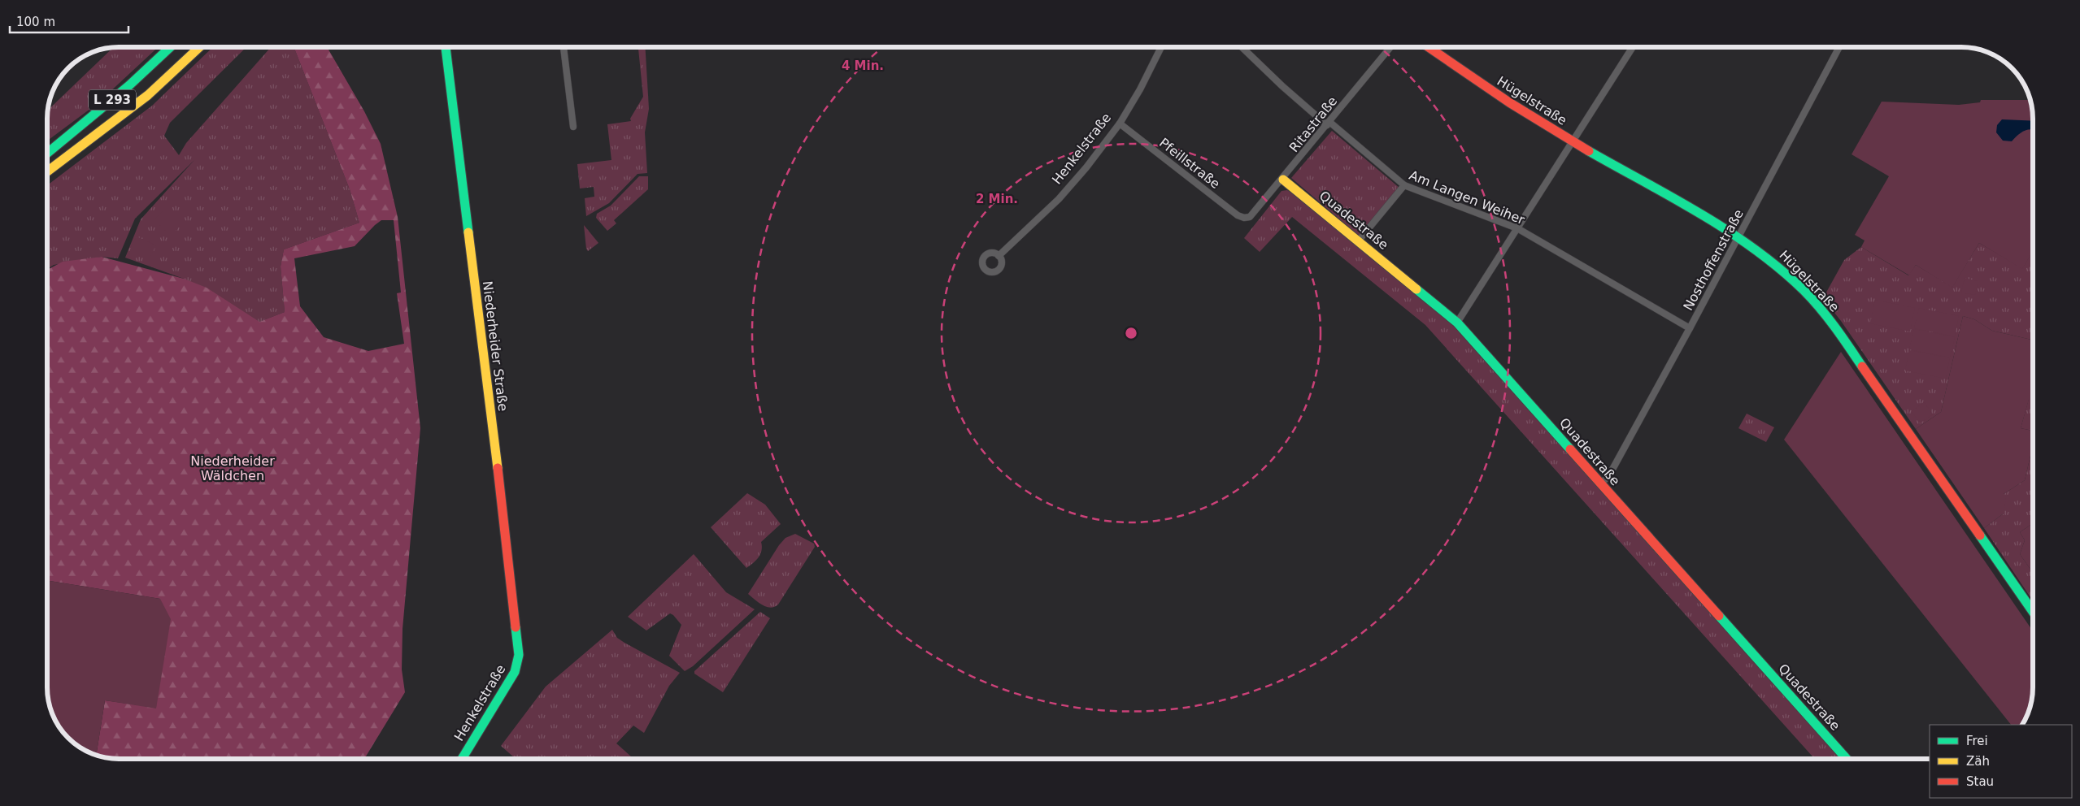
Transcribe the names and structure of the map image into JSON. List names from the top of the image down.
{
  "streets": {
    "main road": [
      "L 293",
      "Hügelstraße",
      "Henkelstraße",
      "Quadestraße",
      "Niederheider Straße"
    ],
    "street": [
      "Ritastraße",
      "Pfeillstraße",
      "Am Langen Weiher",
      "Nosthoffenstraße"
    ]
  },
  "crossings": [
    ["Hügelstraße", "Nosthoffenstraße"],
    ["Ritastraße", "Pfeillstraße"],
    ["Ritastraße", "Am Langen Weiher"],
    ["Ritastraße", "Quadestraße"],
    ["Henkelstraße", "Pfeillstraße"],
    ["Henkelstraße", "Niederheider Straße"],
    ["Am Langen Weiher", "Nosthoffenstraße"],
    ["Quadestraße", "Nosthoffenstraße"]
  ],
  "parks": ["Niederheider Wäldchen"],
  "legend": ["Frei", "Zäh", "Stau"],
  "scale_bar": "100 m",
  "rings": ["4 Min.", "2 Min."]
}
